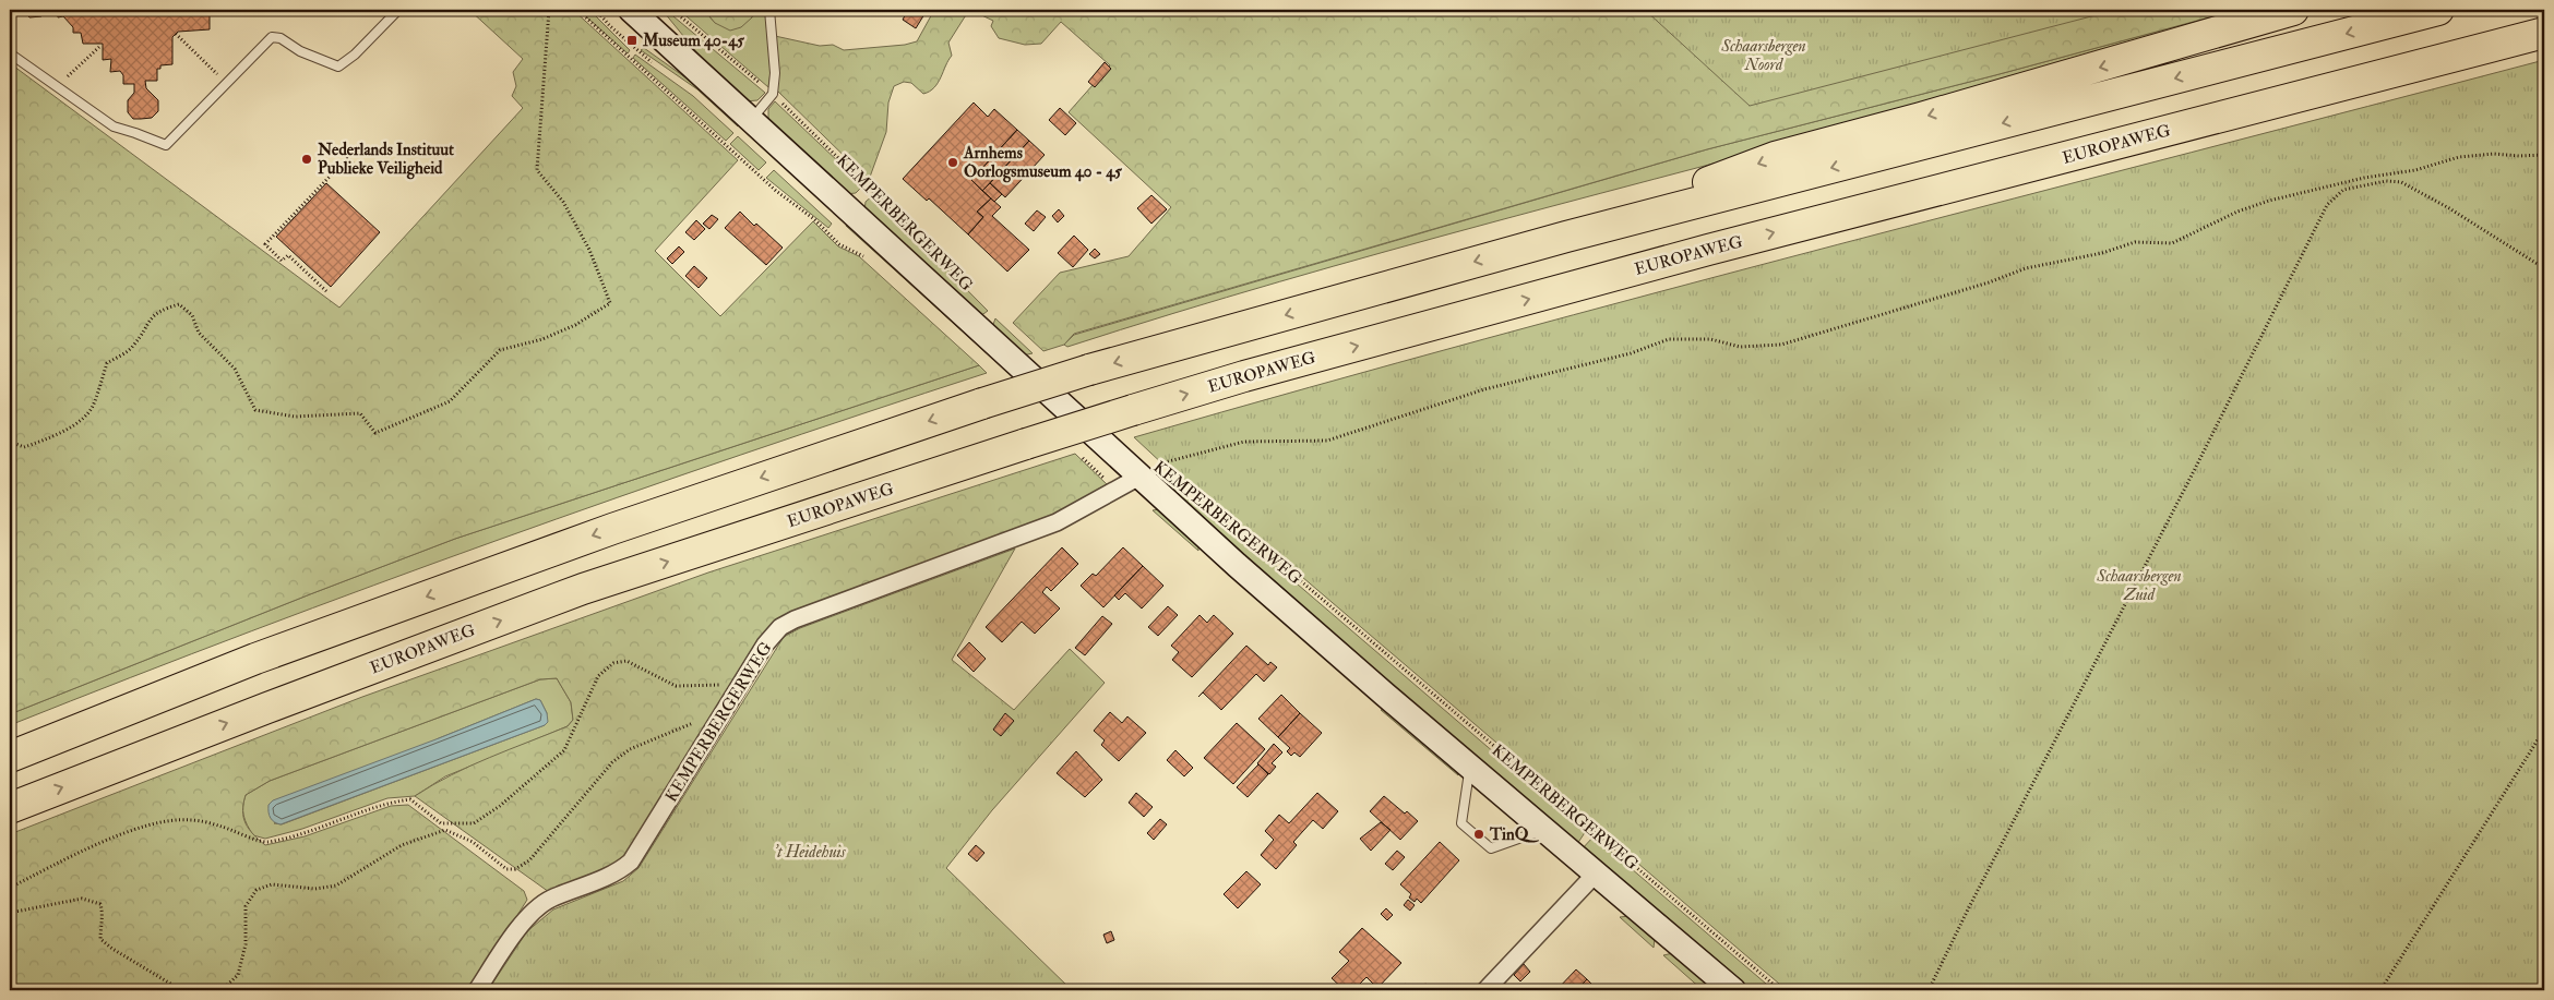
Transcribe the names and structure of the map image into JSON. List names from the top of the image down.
{
  "streets": {
    "highway": ["EUROPAWEG"],
    "main road": ["KEMPERBERGERWEG"]
  },
  "parks": ["Schaarsbergen Noord", "Schaarsbergen Zuid", "'t Heidehuis"],
  "places": {
    "transit": ["Museum 40-45"],
    "other": ["Nederlands Instituut Publieke Veiligheid", "Arnhems Oorlogsmuseum 40 - 45", "TinQ"]
  }
}
